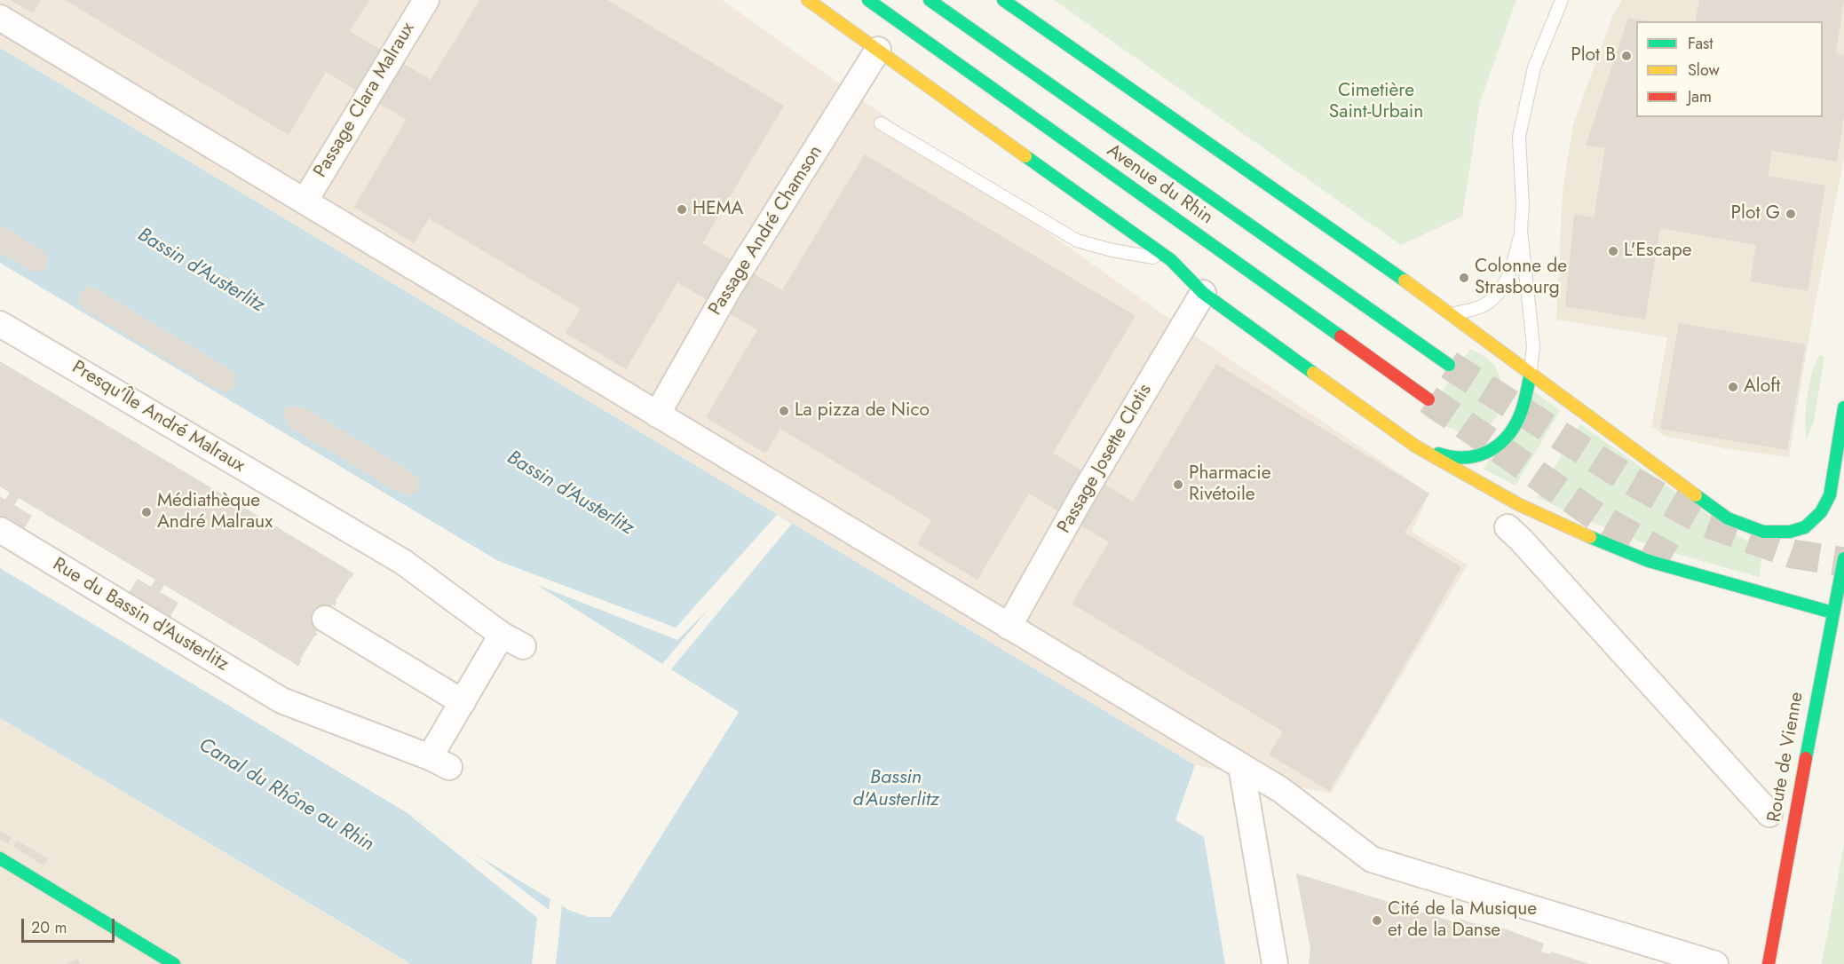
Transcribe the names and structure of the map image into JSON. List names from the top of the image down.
{
  "streets": {
    "main road": ["Avenue du Rhin", "Route de Vienne"],
    "street": [
      "Passage Clara Malraux",
      "Passage André Chamson",
      "Presqu'Île André Malraux",
      "Passage Josette Clotis",
      "Rue du Bassin d'Austerlitz"
    ]
  },
  "crossings": [
    ["Presqu'Île André Malraux", "Rue du Bassin d'Austerlitz"]
  ],
  "water": ["Bassin d'Austerlitz", "Canal du Rhône au Rhin"],
  "parks": ["Cimetière Saint-Urbain"],
  "places": [
    "Plot B",
    "HEMA",
    "Plot G",
    "L'Escape",
    "Colonne de Strasbourg",
    "Aloft",
    "La pizza de Nico",
    "Pharmacie Rivétoile",
    "Médiathèque André Malraux",
    "Cité de la Musique et de la Danse"
  ],
  "legend": ["Fast", "Slow", "Jam"],
  "scale_bar": "20 m"
}
